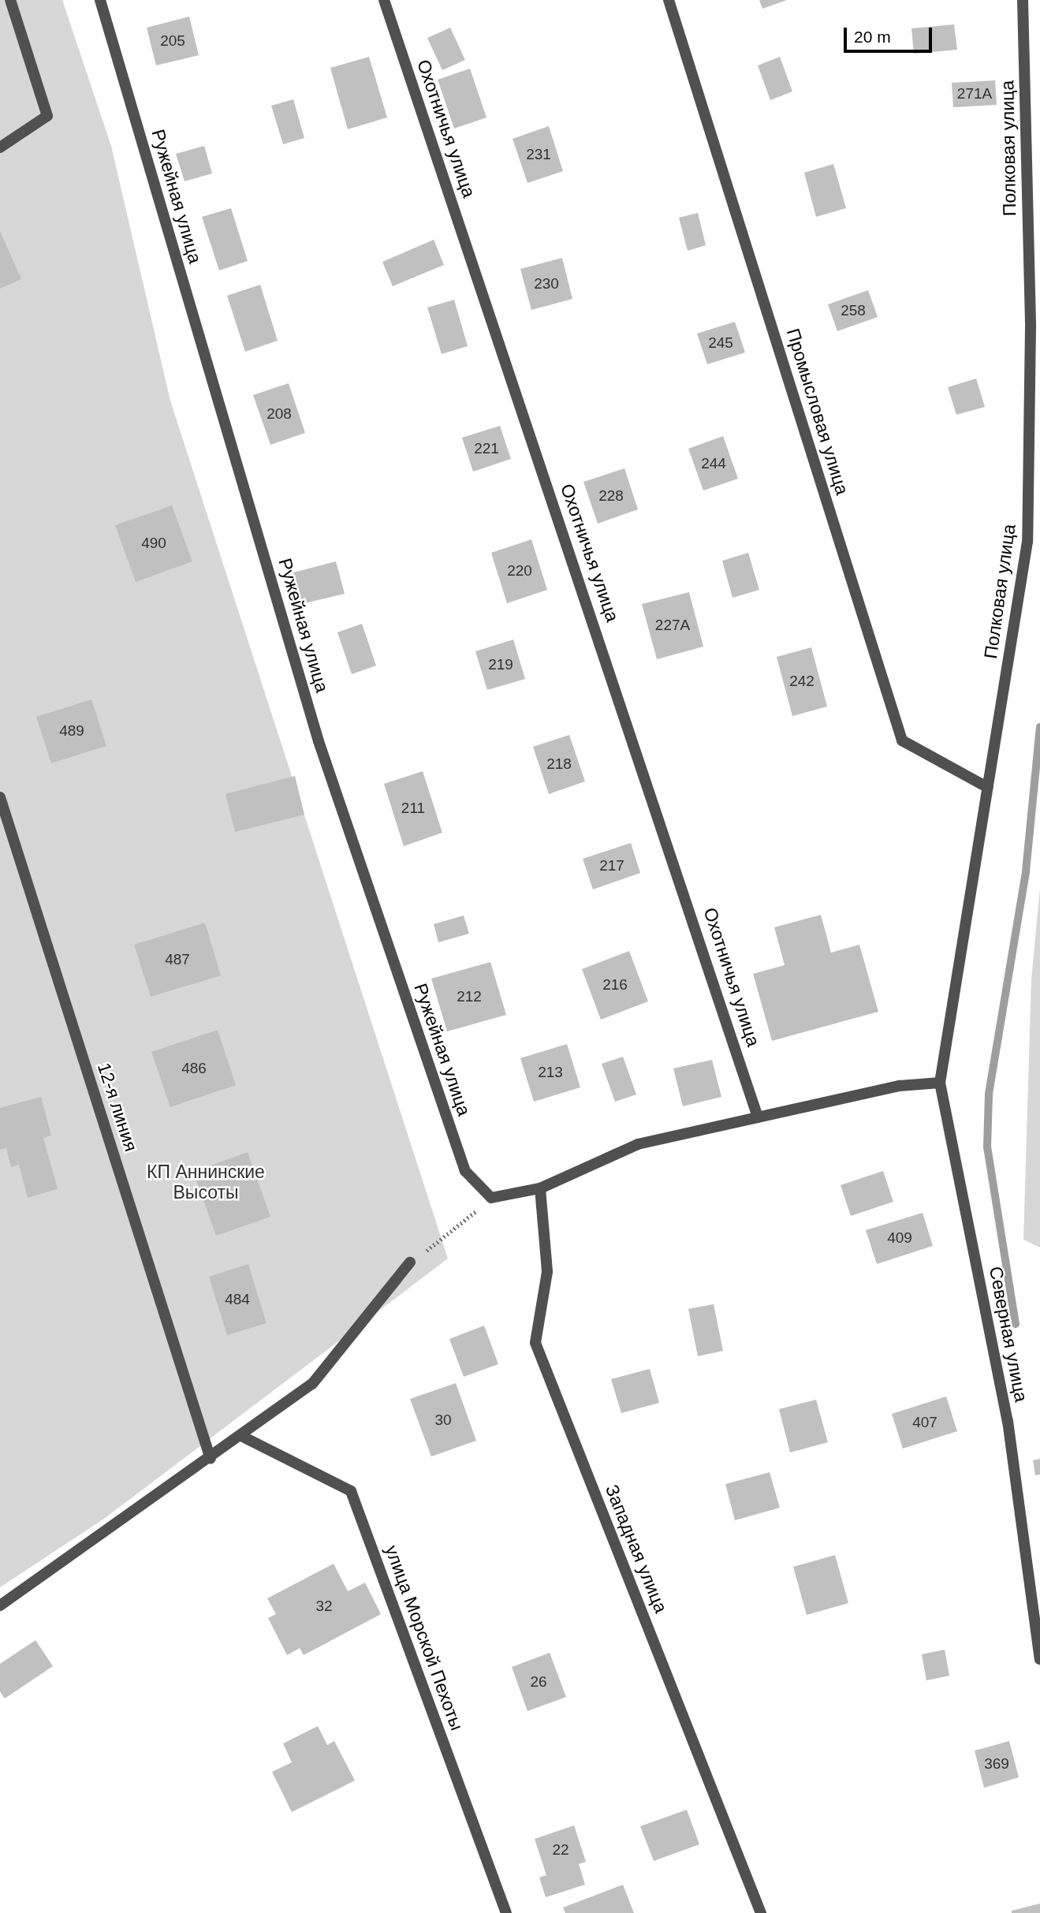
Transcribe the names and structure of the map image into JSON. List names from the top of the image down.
{
  "streets": {
    "street": [
      "Охотничья улица",
      "Полковая улица",
      "Ружейная улица",
      "Промысловая улица",
      "12-я линия",
      "Северная улица",
      "Западная улица",
      "улица Морской Пехоты"
    ]
  },
  "crossings": [
    ["Полковая улица", "Промысловая улица"],
    ["Полковая улица", "Северная улица"]
  ],
  "parks": ["КП Аннинские Высоты"],
  "house_numbers": [
    "205",
    "271А",
    "231",
    "230",
    "258",
    "245",
    "208",
    "221",
    "244",
    "228",
    "490",
    "220",
    "227А",
    "219",
    "242",
    "489",
    "218",
    "211",
    "217",
    "487",
    "216",
    "212",
    "486",
    "213",
    "409",
    "484",
    "30",
    "407",
    "32",
    "26",
    "369",
    "22"
  ],
  "scale_bar": "20 m"
}
